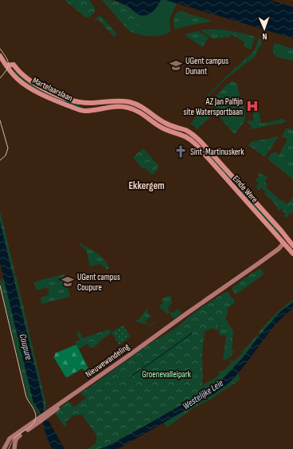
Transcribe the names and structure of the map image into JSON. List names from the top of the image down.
{
  "streets": {
    "main road": ["Martelaarslaan", "Einde Were", "Nieuwewandeling"]
  },
  "crossings": [
    ["Martelaarslaan", "Einde Were"],
    ["Einde Were", "Nieuwewandeling"]
  ],
  "districts": ["Ekkergem"],
  "water": ["Coupure", "Westelijke Leie"],
  "parks": ["Groenevalleipark"],
  "places": {
    "school or university": ["UGent campus Dunant", "UGent campus Coupure"],
    "hospital": ["AZ Jan Palfijn site Watersportbaan"],
    "church": ["Sint-Martinuskerk"]
  },
  "north": "bottom"
}
